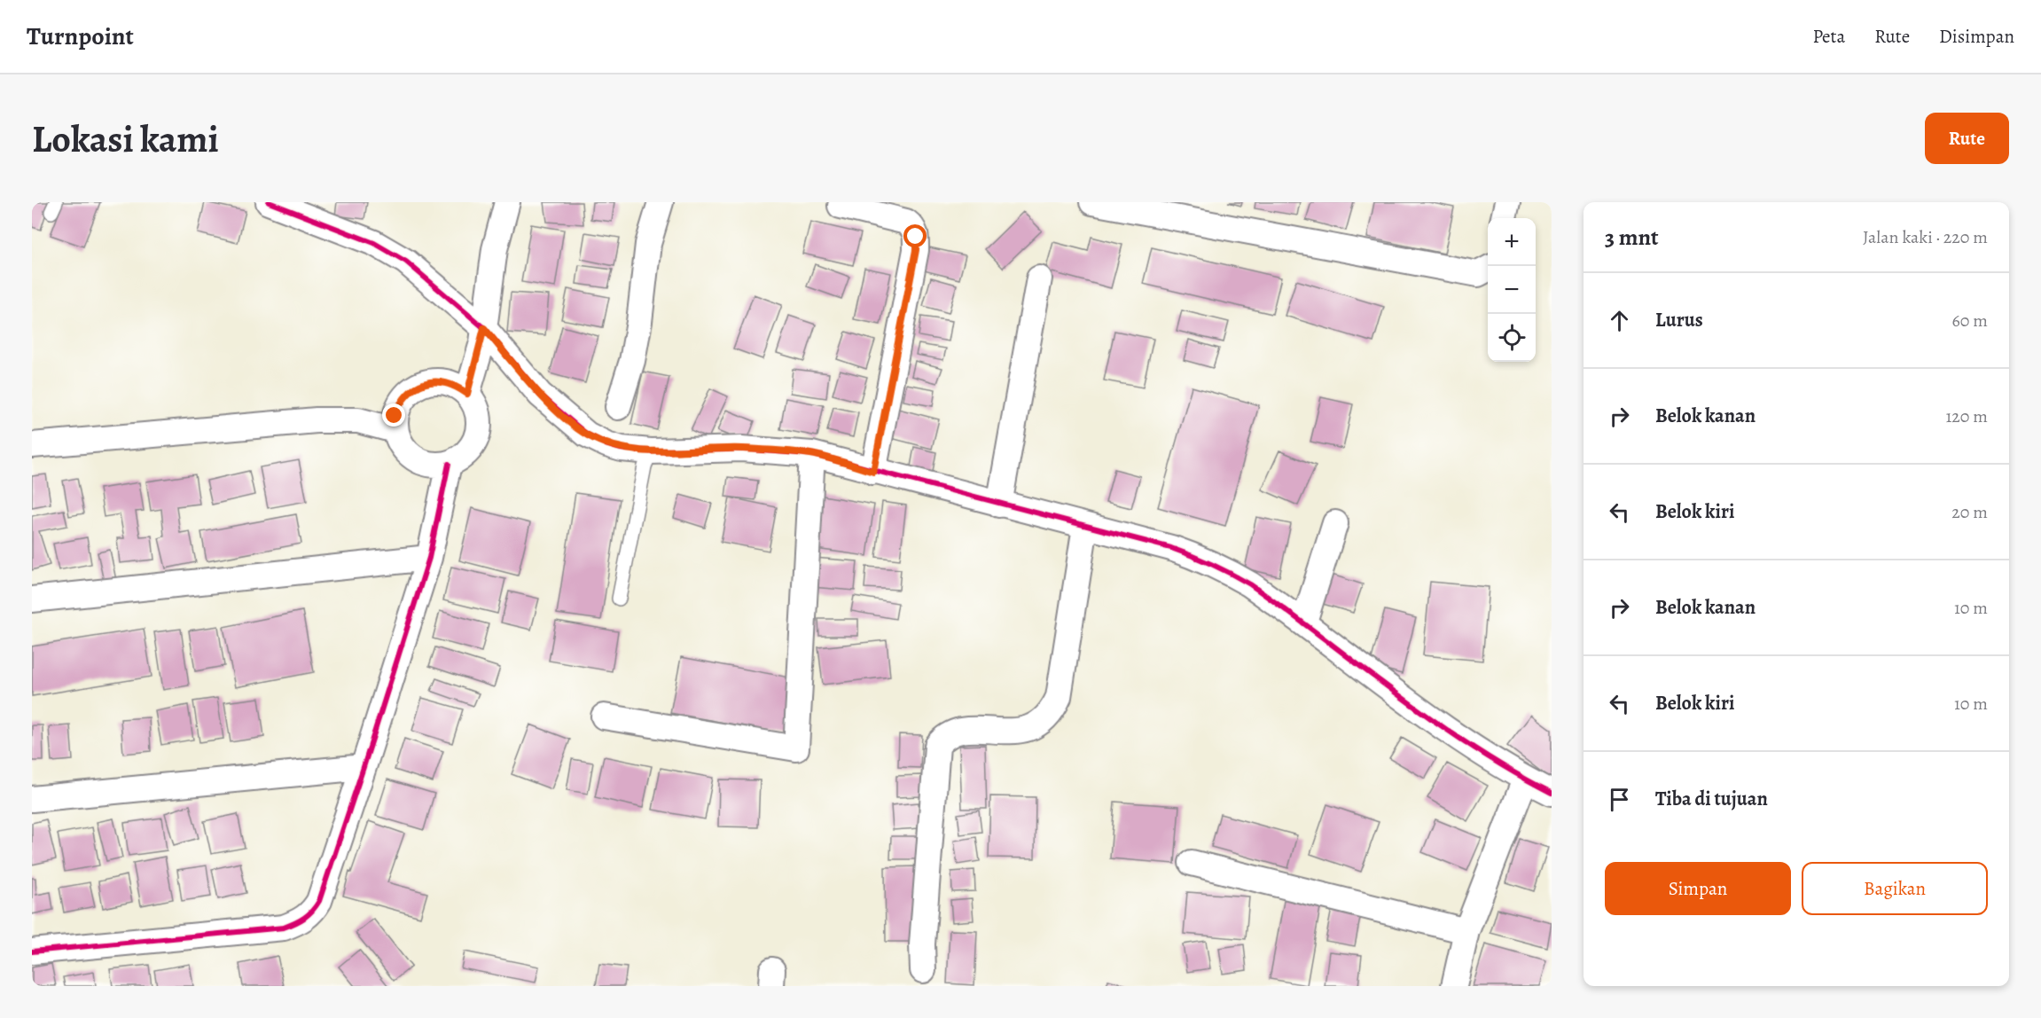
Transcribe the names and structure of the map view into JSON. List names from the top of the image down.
{
  "page": {
    "header": "Turnpoint",
    "nav": ["Peta", "Rute", "Disimpan"],
    "buttons": [
      "Rute",
      ["Simpan", "Bagikan"]
    ],
    "title": "Lokasi kami",
    "heading": ["3 mnt", "Jalan kaki · 220 m"],
    "map_buttons": ["+", "−"],
    "list": [
      ["Lurus", "60 m"],
      ["Belok kanan", "120 m"],
      ["Belok kiri", "20 m"],
      ["Belok kanan", "10 m"],
      ["Belok kiri", "10 m"],
      "Tiba di tujuan"
    ]
  }
}
